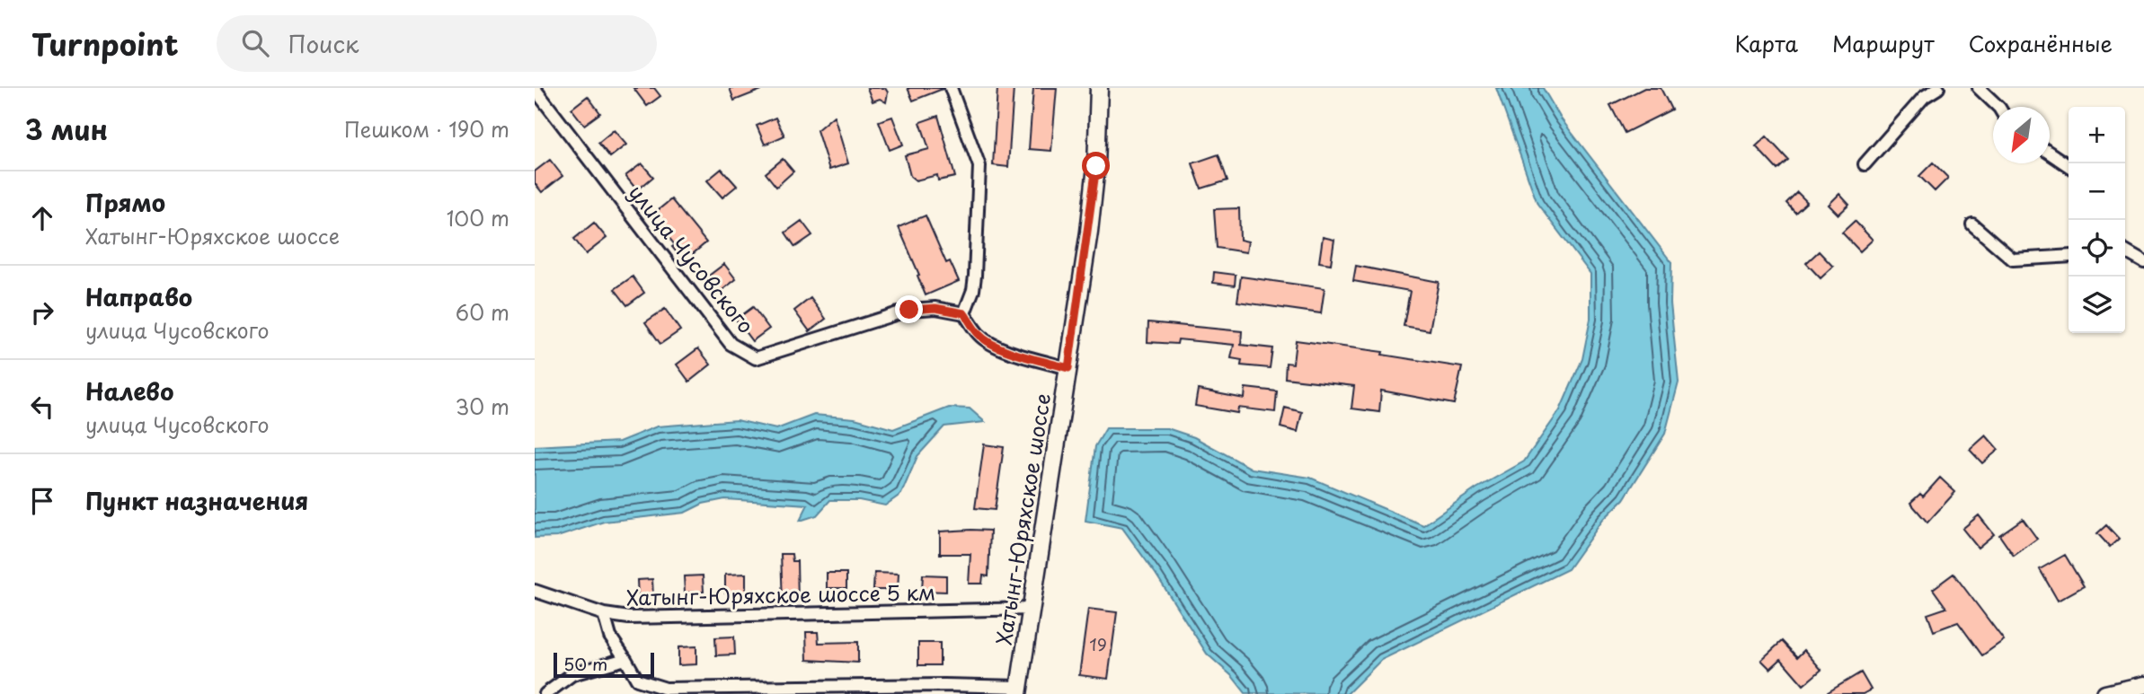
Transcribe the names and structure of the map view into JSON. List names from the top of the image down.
{
  "streets": {
    "main road": ["Хатынг-Юряхское шоссе"],
    "street": ["улица Чусовского", "Хатынг-Юряхское шоссе 5 км"]
  },
  "crossings": [
    ["Хатынг-Юряхское шоссе", "Хатынг-Юряхское шоссе 5 км"]
  ],
  "house_numbers": ["19"],
  "scale_bar": "50 m",
  "north": "bottom left",
  "page": {
    "header": "Turnpoint",
    "search": "Поиск",
    "nav": ["Карта", "Маршрут", "Сохранённые"],
    "heading": ["3 мин", "Пешком · 190 m"],
    "map_buttons": ["+", "−"],
    "list": [
      ["Прямо", "Хатынг-Юряхское шоссе", "100 m"],
      ["Направо", "улица Чусовского", "60 m"],
      ["Налево", "улица Чусовского", "30 m"],
      "Пункт назначения"
    ],
    "scale": "50 m"
  }
}
